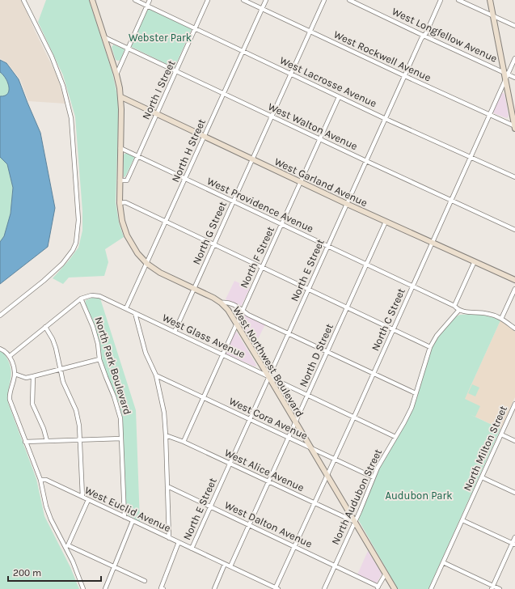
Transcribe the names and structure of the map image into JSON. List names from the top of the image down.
{
  "streets": {
    "main road": ["West Garland Avenue", "West Northwest Boulevard"],
    "street": [
      "West Longfellow Avenue",
      "West Rockwell Avenue",
      "West Lacrosse Avenue",
      "North I Street",
      "West Walton Avenue",
      "North H Street",
      "West Providence Avenue",
      "North G Street",
      "North F Street",
      "North E Street",
      "North C Street",
      "West Glass Avenue",
      "North D Street",
      "North Park Boulevard",
      "West Cora Avenue",
      "North Milton Street",
      "West Alice Avenue",
      "North Audubon Street",
      "West Euclid Avenue",
      "West Dalton Avenue"
    ]
  },
  "crossings": [
    ["West Longfellow Avenue", "North E Street"],
    ["West Rockwell Avenue", "North H Street"],
    ["West Rockwell Avenue", "North G Street"],
    ["West Rockwell Avenue", "North E Street"],
    ["West Rockwell Avenue", "North C Street"],
    ["West Lacrosse Avenue", "North I Street"],
    ["West Lacrosse Avenue", "North H Street"],
    ["West Lacrosse Avenue", "North G Street"],
    ["West Lacrosse Avenue", "North F Street"],
    ["West Lacrosse Avenue", "North E Street"],
    ["West Lacrosse Avenue", "North C Street"],
    ["North I Street", "West Walton Avenue"],
    ["North I Street", "West Garland Avenue"],
    ["North I Street", "West Providence Avenue"],
    ["North I Street", "West Northwest Boulevard"],
    ["West Walton Avenue", "North H Street"],
    ["West Walton Avenue", "North G Street"],
    ["West Walton Avenue", "North F Street"],
    ["West Walton Avenue", "North E Street"],
    ["West Walton Avenue", "North C Street"],
    ["West Walton Avenue", "West Northwest Boulevard"],
    ["North H Street", "West Garland Avenue"],
    ["North H Street", "West Providence Avenue"],
    ["North H Street", "West Glass Avenue"],
    ["North H Street", "West Northwest Boulevard"],
    ["West Garland Avenue", "North G Street"],
    ["West Garland Avenue", "North F Street"],
    ["West Garland Avenue", "North E Street"],
    ["West Garland Avenue", "North C Street"],
    ["West Garland Avenue", "North D Street"],
    ["West Garland Avenue", "West Northwest Boulevard"],
    ["West Providence Avenue", "North G Street"],
    ["West Providence Avenue", "North F Street"],
    ["West Providence Avenue", "North E Street"],
    ["West Providence Avenue", "North C Street"],
    ["West Providence Avenue", "North D Street"],
    ["West Providence Avenue", "West Northwest Boulevard"],
    ["West Providence Avenue", "North Audubon Street"],
    ["North G Street", "West Glass Avenue"],
    ["North G Street", "West Northwest Boulevard"],
    ["North F Street", "West Glass Avenue"],
    ["North F Street", "West Northwest Boulevard"],
    ["North F Street", "West Cora Avenue"],
    ["North F Street", "West Alice Avenue"],
    ["North E Street", "West Glass Avenue"],
    ["North E Street", "West Northwest Boulevard"],
    ["North E Street", "West Cora Avenue"],
    ["North E Street", "West Alice Avenue"],
    ["North E Street", "West Euclid Avenue"],
    ["North E Street", "West Dalton Avenue"],
    ["North C Street", "West Glass Avenue"],
    ["North C Street", "West Northwest Boulevard"],
    ["North C Street", "West Cora Avenue"],
    ["North C Street", "West Alice Avenue"],
    ["North C Street", "West Euclid Avenue"],
    ["North C Street", "West Dalton Avenue"],
    ["West Glass Avenue", "North D Street"],
    ["West Glass Avenue", "West Northwest Boulevard"],
    ["West Glass Avenue", "North Park Boulevard"],
    ["West Glass Avenue", "North Audubon Street"],
    ["North D Street", "West Northwest Boulevard"],
    ["North D Street", "West Cora Avenue"],
    ["North D Street", "West Alice Avenue"],
    ["North D Street", "West Euclid Avenue"],
    ["North D Street", "West Dalton Avenue"],
    ["West Northwest Boulevard", "West Cora Avenue"],
    ["West Northwest Boulevard", "West Alice Avenue"],
    ["West Northwest Boulevard", "North Audubon Street"],
    ["North Park Boulevard", "West Euclid Avenue"],
    ["West Cora Avenue", "North Audubon Street"],
    ["West Alice Avenue", "North Audubon Street"],
    ["North Audubon Street", "West Dalton Avenue"]
  ],
  "parks": ["Webster Park", "Audubon Park"],
  "scale_bar": "200 m"
}
